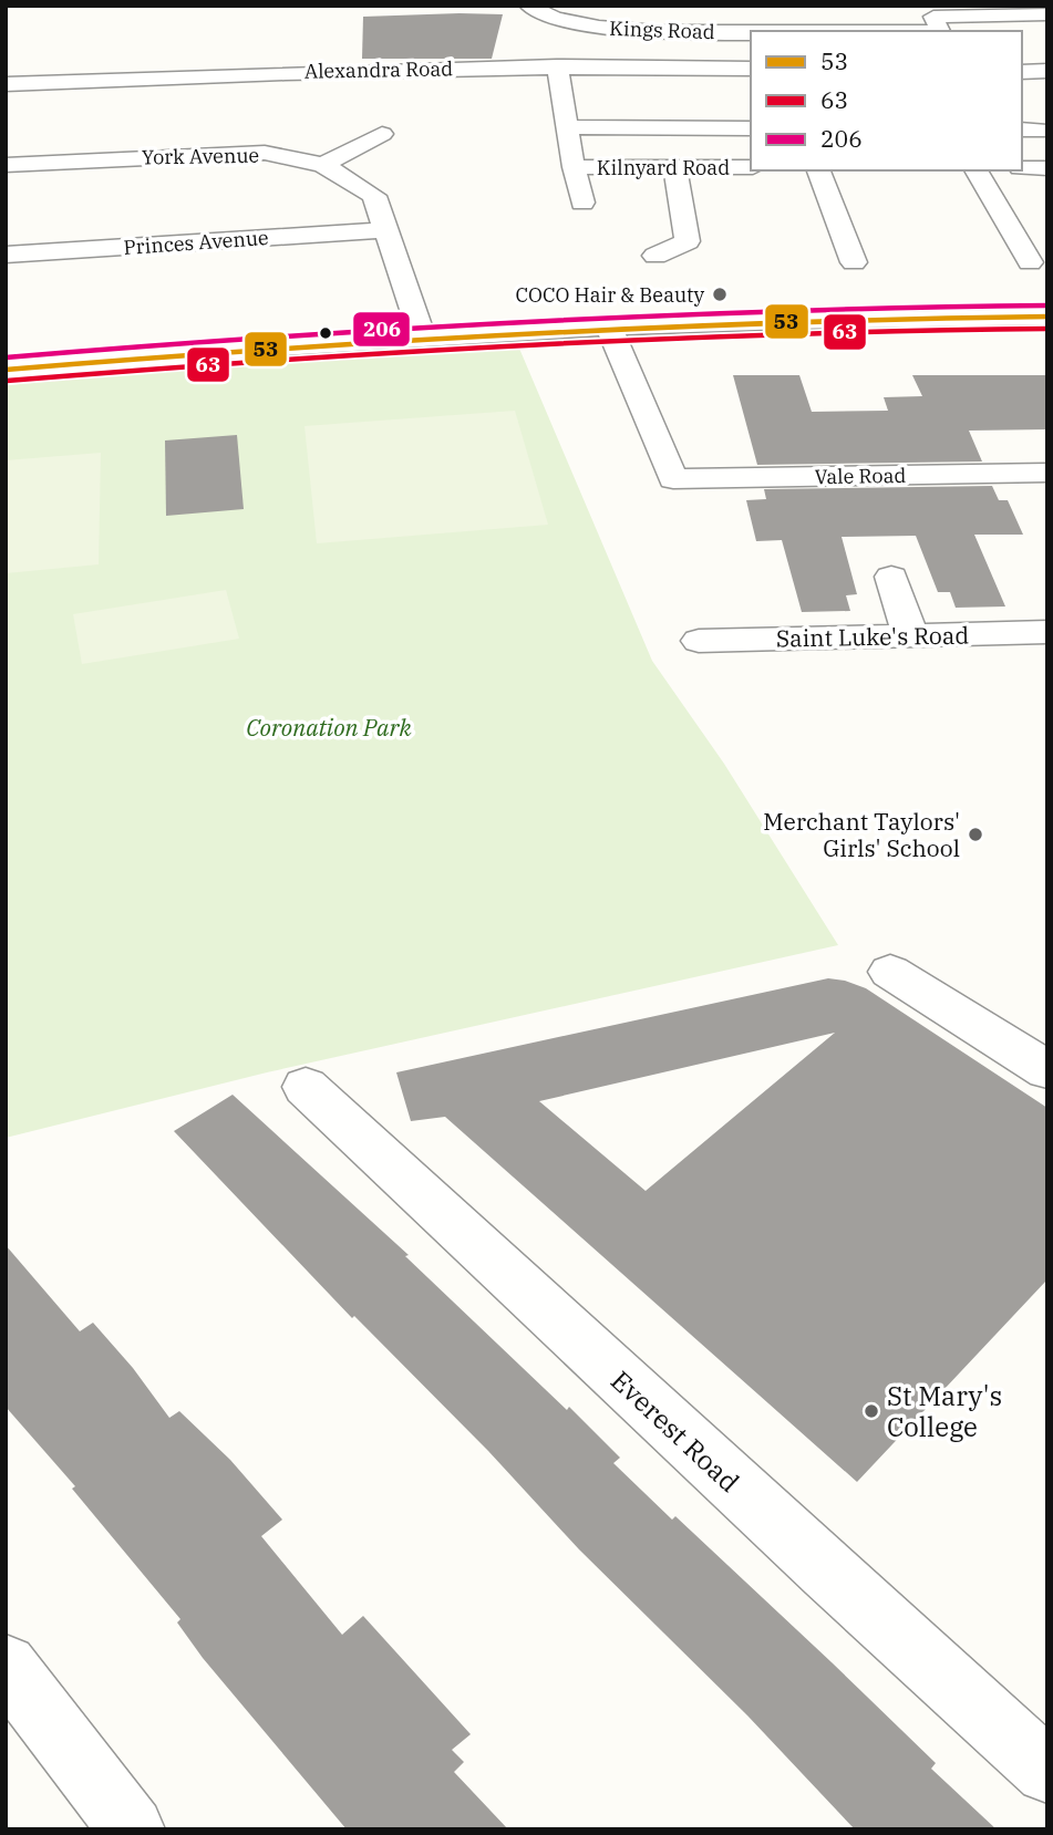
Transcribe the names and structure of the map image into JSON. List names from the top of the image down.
{
  "streets": {
    "street": [
      "Kings Road",
      "Alexandra Road",
      "York Avenue",
      "Kilnyard Road",
      "Princes Avenue",
      "Vale Road",
      "Saint Luke's Road",
      "Everest Road"
    ]
  },
  "crossings": [
    ["York Avenue", "Princes Avenue"]
  ],
  "parks": ["Coronation Park"],
  "places": ["COCO Hair & Beauty", "Merchant Taylors' Girls' School", "St Mary's College"],
  "lines": ["transit line 206", "transit line 53", "transit line 63"],
  "legend": ["53", "63", "206"]
}
